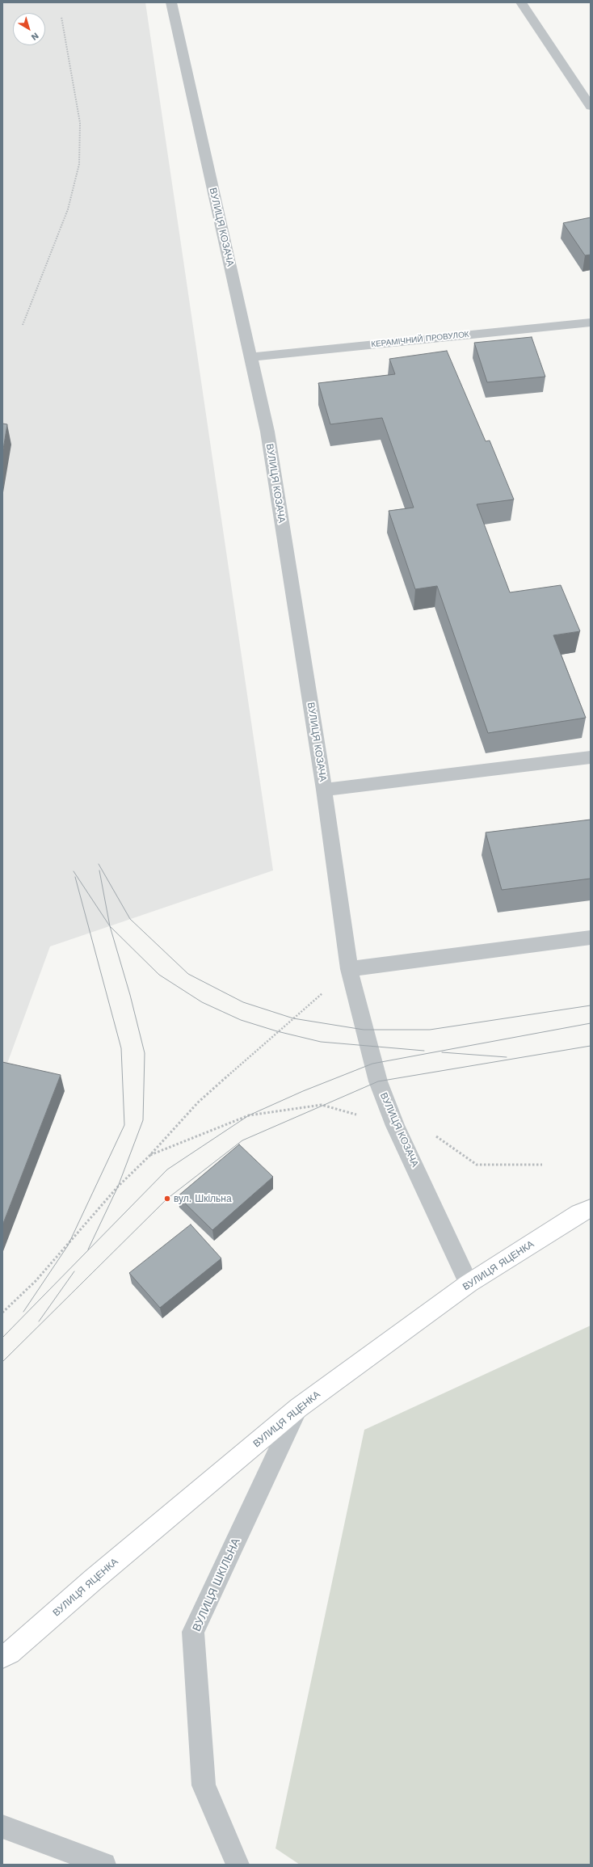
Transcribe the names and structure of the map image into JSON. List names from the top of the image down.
{
  "streets": {
    "main road": ["ВУЛИЦЯ ЯЦЕНКА"],
    "street": ["ВУЛИЦЯ КОЗАЧА", "КЕРАМІЧНИЙ ПРОВУЛОК", "ВУЛИЦЯ ШКІЛЬНА"]
  },
  "crossings": [
    ["ВУЛИЦЯ КОЗАЧА", "КЕРАМІЧНИЙ ПРОВУЛОК"],
    ["ВУЛИЦЯ КОЗАЧА", "ВУЛИЦЯ ЯЦЕНКА"],
    ["ВУЛИЦЯ ЯЦЕНКА", "ВУЛИЦЯ ШКІЛЬНА"]
  ],
  "places": ["вул. Шкільна"],
  "north": "bottom right"
}
